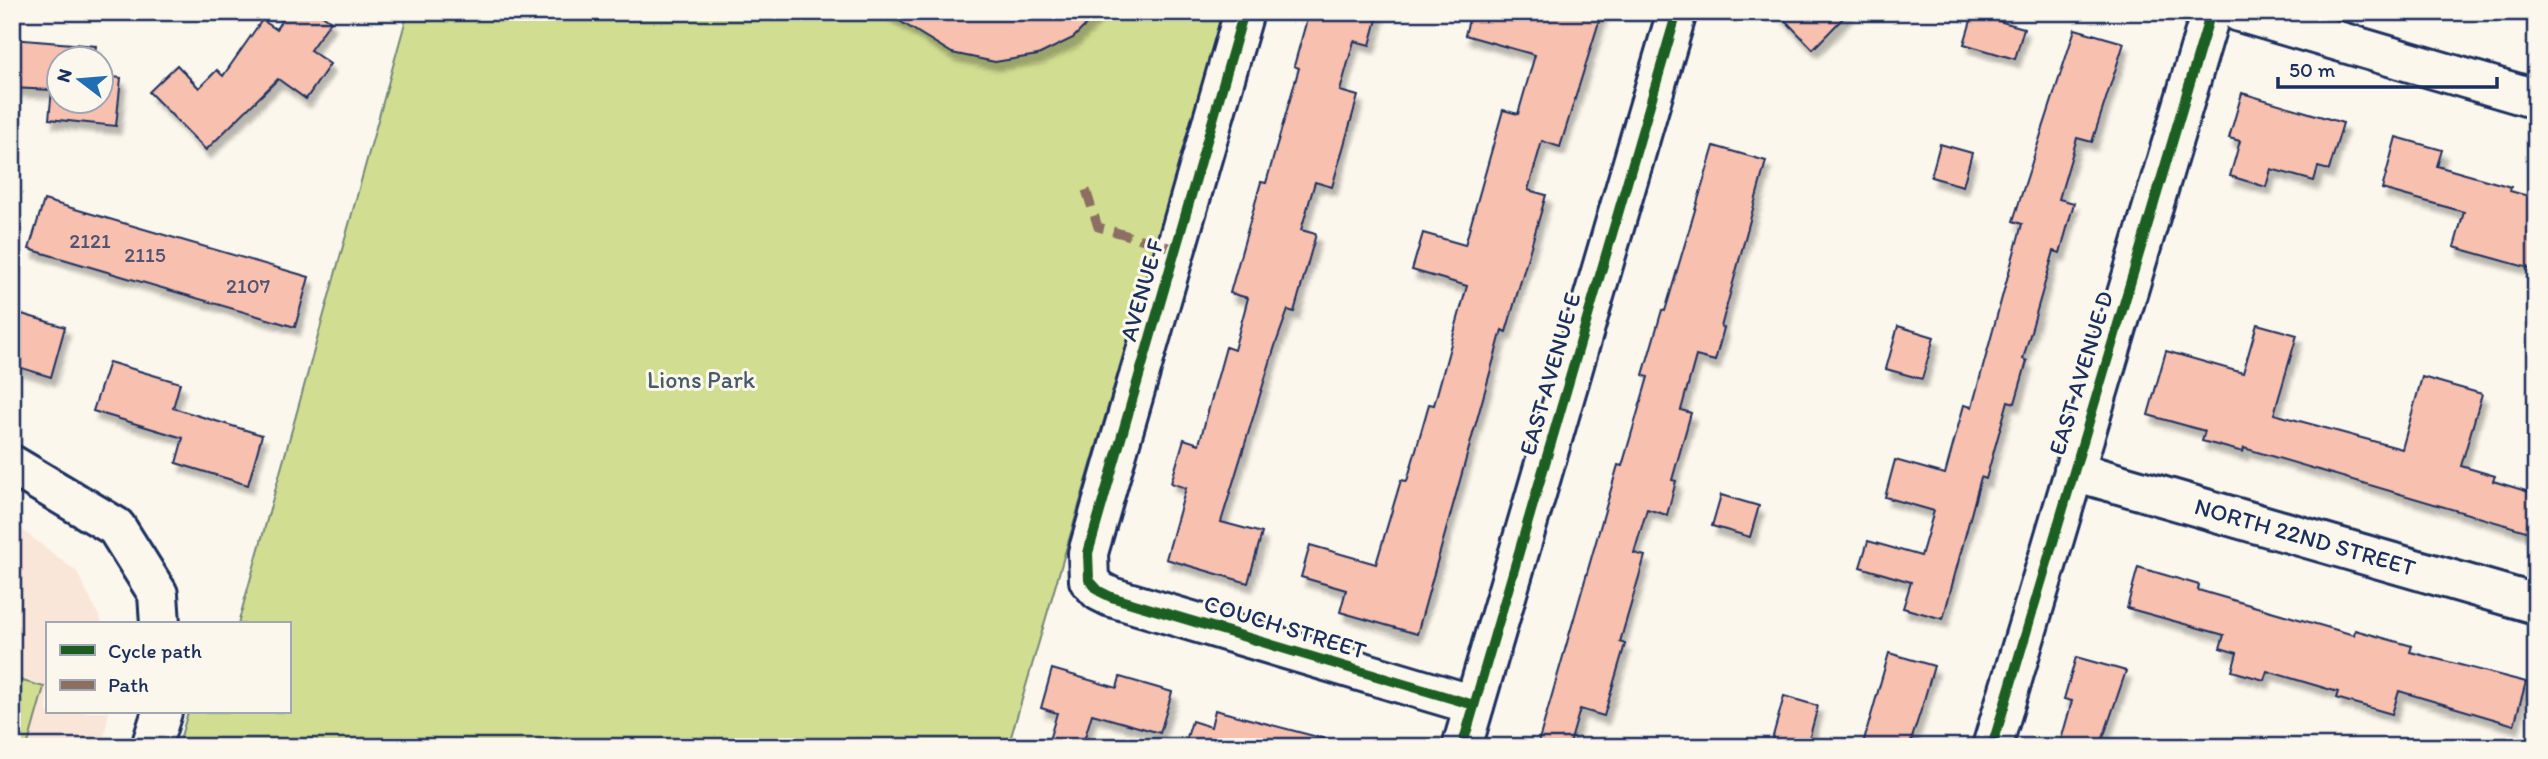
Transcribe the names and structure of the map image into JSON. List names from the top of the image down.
{
  "streets": {
    "street": [
      "AVENUE F",
      "EAST AVENUE D",
      "EAST AVENUE E",
      "NORTH 22ND STREET",
      "COUCH STREET"
    ]
  },
  "crossings": [
    ["AVENUE F", "COUCH STREET"],
    ["EAST AVENUE D", "NORTH 22ND STREET"],
    ["EAST AVENUE E", "COUCH STREET"]
  ],
  "parks": ["Lions Park"],
  "house_numbers": ["2121", "2115", "2107"],
  "legend": ["Cycle path", "Path"],
  "scale_bar": "50 m",
  "north": "left"
}
